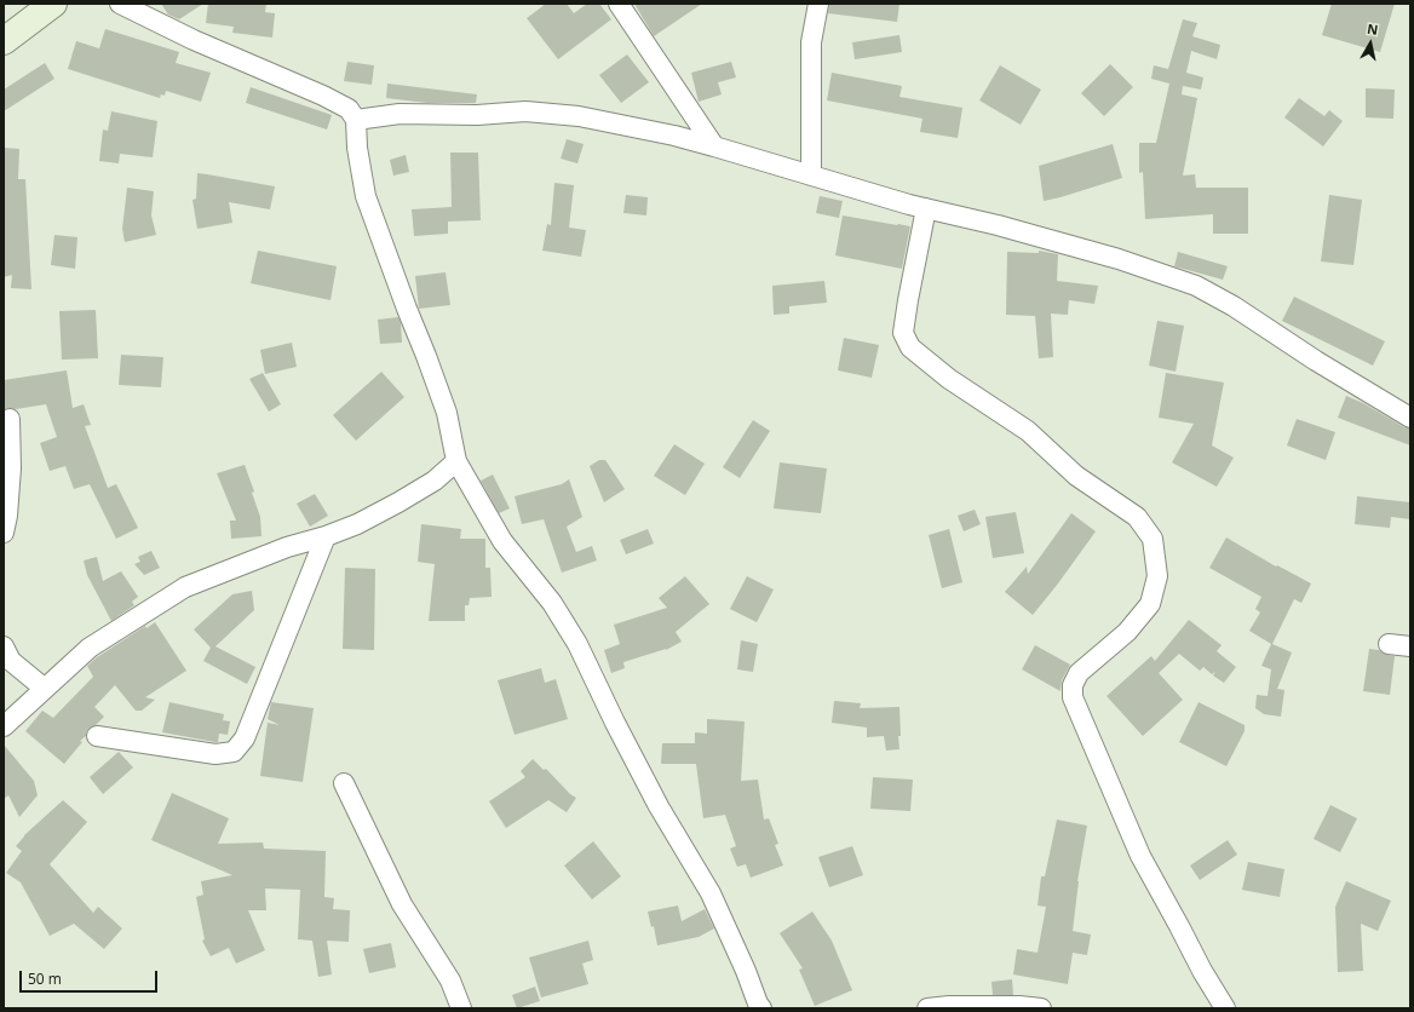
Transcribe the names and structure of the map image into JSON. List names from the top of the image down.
{
  "scale_bar": "50 m",
  "north": "top"
}
